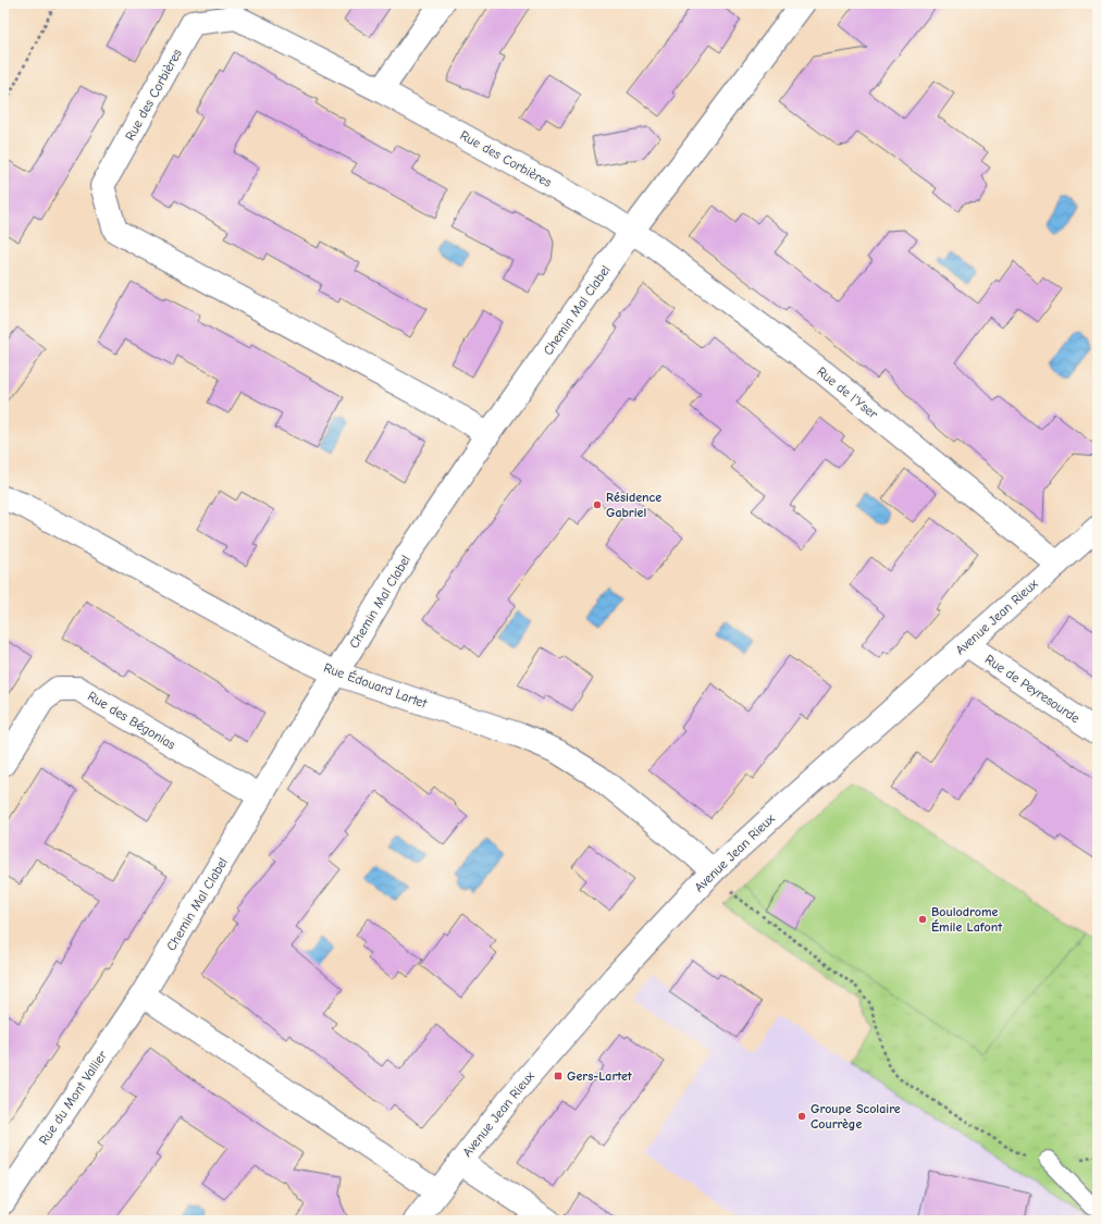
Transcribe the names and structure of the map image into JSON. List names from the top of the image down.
{
  "streets": {
    "street": [
      "Rue des Corbières",
      "Chemin Mal Clabel",
      "Rue de l'Yser",
      "Avenue Jean Rieux",
      "Rue Édouard Lartet",
      "Rue de Peyresourde",
      "Rue des Bégonias",
      "Rue du Mont Vallier"
    ]
  },
  "crossings": [
    ["Rue des Corbières", "Chemin Mal Clabel"],
    ["Rue des Corbières", "Rue de l'Yser"],
    ["Chemin Mal Clabel", "Rue de l'Yser"],
    ["Chemin Mal Clabel", "Rue Édouard Lartet"],
    ["Chemin Mal Clabel", "Rue des Bégonias"],
    ["Chemin Mal Clabel", "Rue du Mont Vallier"],
    ["Rue de l'Yser", "Avenue Jean Rieux"],
    ["Avenue Jean Rieux", "Rue Édouard Lartet"],
    ["Avenue Jean Rieux", "Rue de Peyresourde"]
  ],
  "places": {
    "other": ["Résidence Gabriel", "Boulodrome Émile Lafont", "Groupe Scolaire Courrège"],
    "transit": ["Gers-Lartet"]
  }
}
